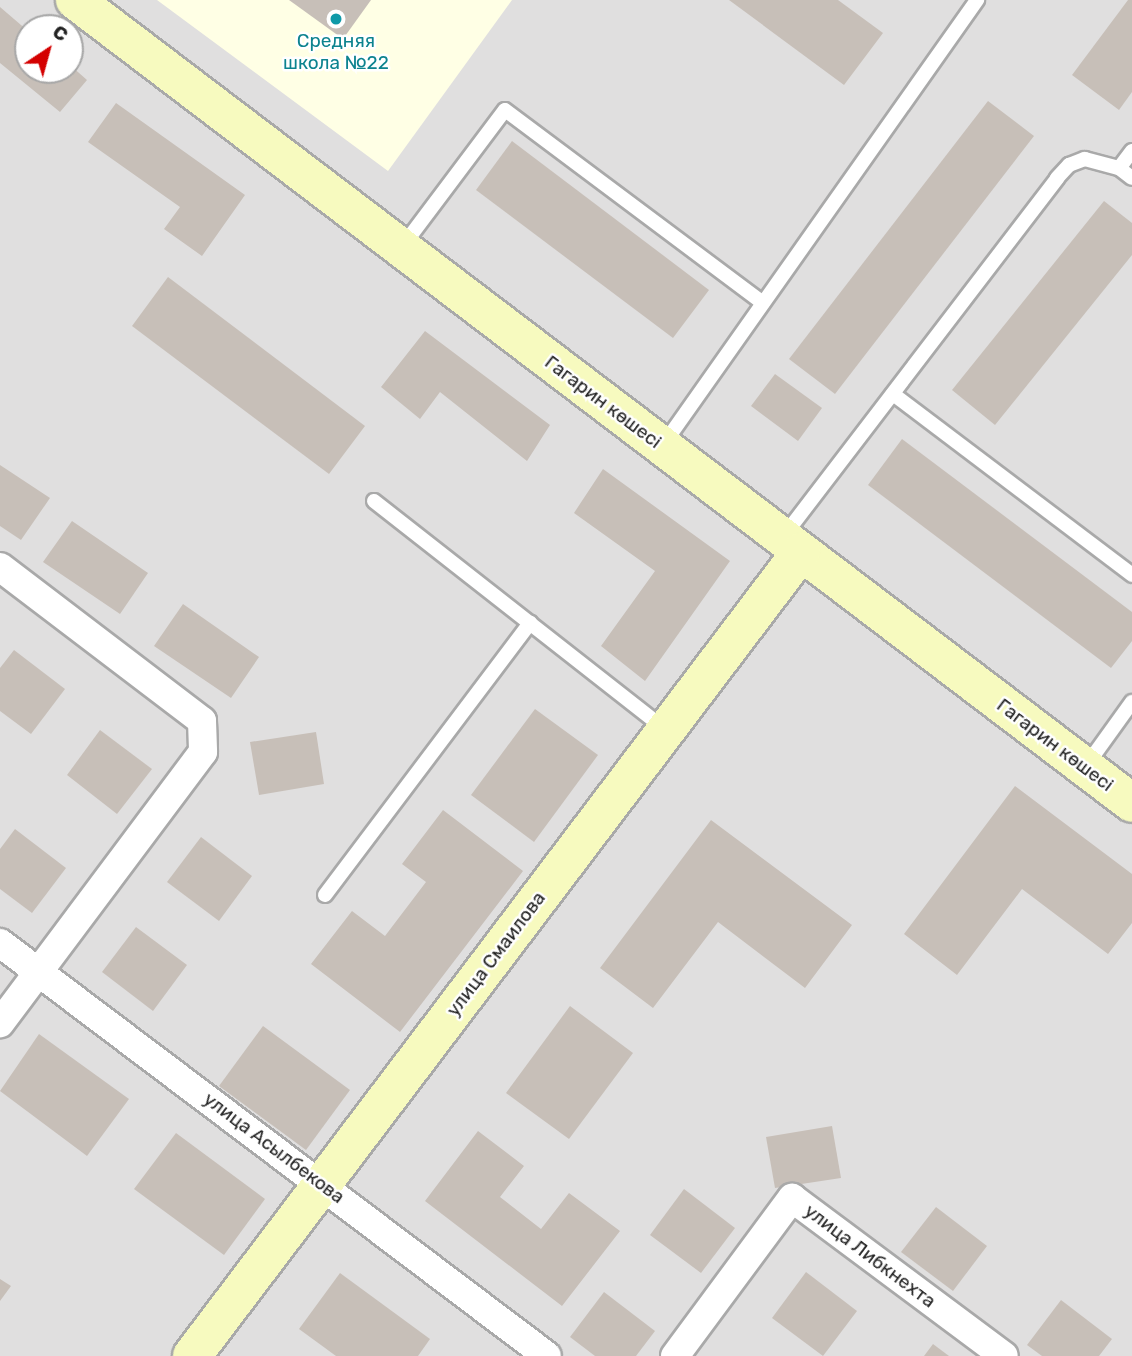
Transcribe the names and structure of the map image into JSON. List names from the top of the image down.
{
  "streets": {
    "street": [
      "Гагарин көшесі",
      "улица Смаилова",
      "улица Асылбекова",
      "улица Либкнехта"
    ]
  },
  "crossings": [
    ["Гагарин көшесі", "улица Смаилова"],
    ["улица Смаилова", "улица Асылбекова"]
  ],
  "places": ["Средняя школа №22"],
  "north": "top right"
}
